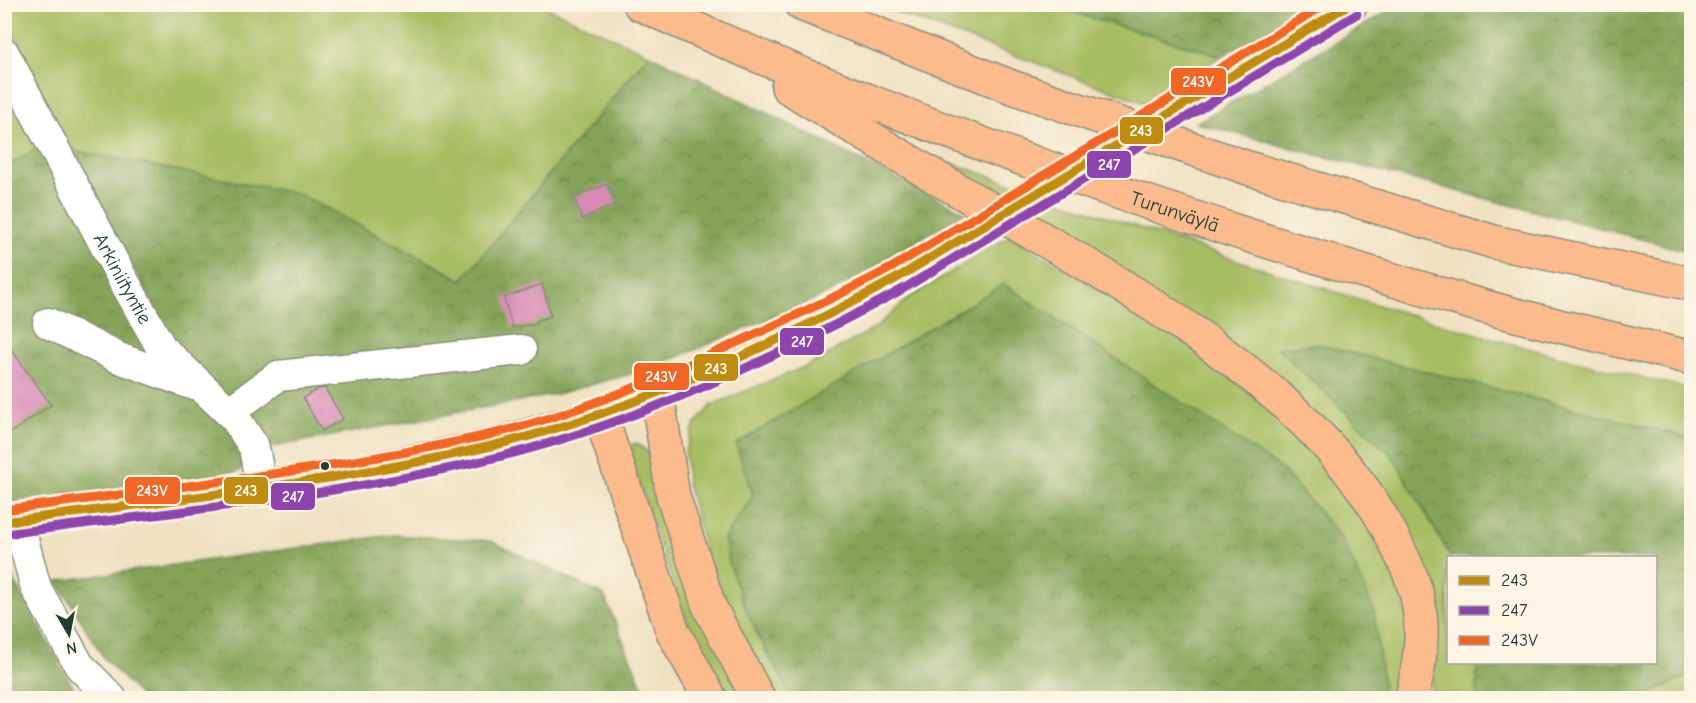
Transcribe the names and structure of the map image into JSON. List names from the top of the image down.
{
  "streets": {
    "main road": ["Turunväylä"],
    "street": ["Arkiniityntie"]
  },
  "lines": ["transit line 243", "transit line 243V", "transit line 247"],
  "legend": ["243", "247", "243V"],
  "north": "bottom"
}
